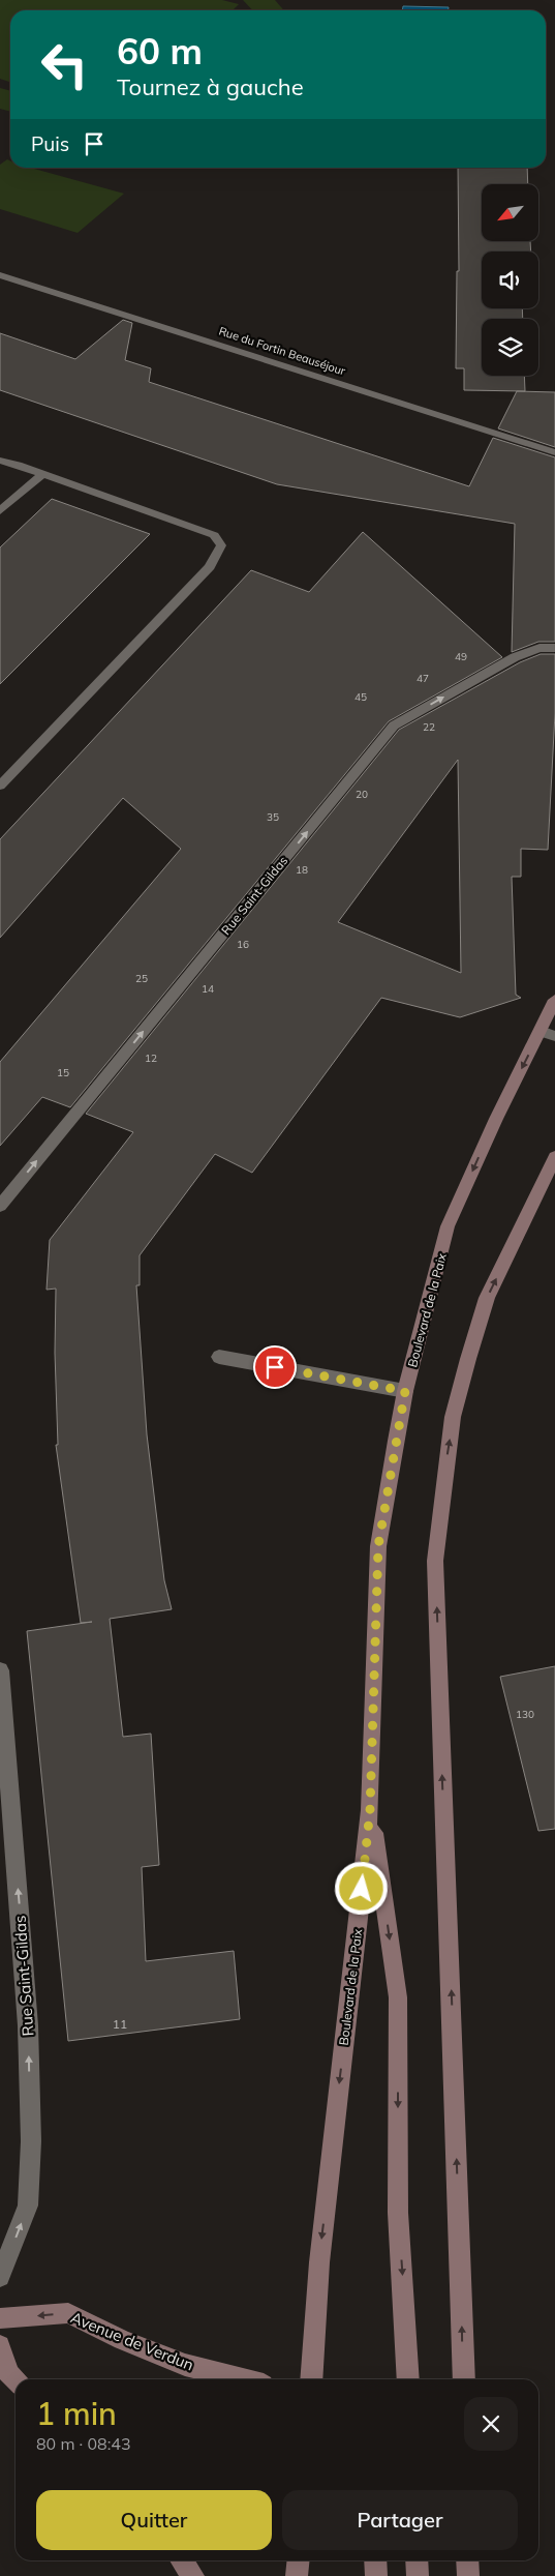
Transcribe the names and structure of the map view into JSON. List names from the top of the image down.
{
  "streets": {
    "main road": ["Boulevard de la Paix", "Avenue de Verdun"],
    "street": ["Rue du Fortin Beauséjour", "Rue Saint-Gildas"]
  },
  "one_way": ["Rue Saint-Gildas", "Avenue de Verdun"],
  "house_numbers": [
    "49",
    "47",
    "45",
    "22",
    "20",
    "35",
    "18",
    "16",
    "25",
    "14",
    "12",
    "15",
    "130",
    "11"
  ],
  "north": "bottom left",
  "page": {
    "turn": ["60 m", "Tournez à gauche"],
    "then": "Puis",
    "heading": ["1 min", "80 m · 08:43"],
    "buttons": ["Quitter", "Partager"]
  }
}
